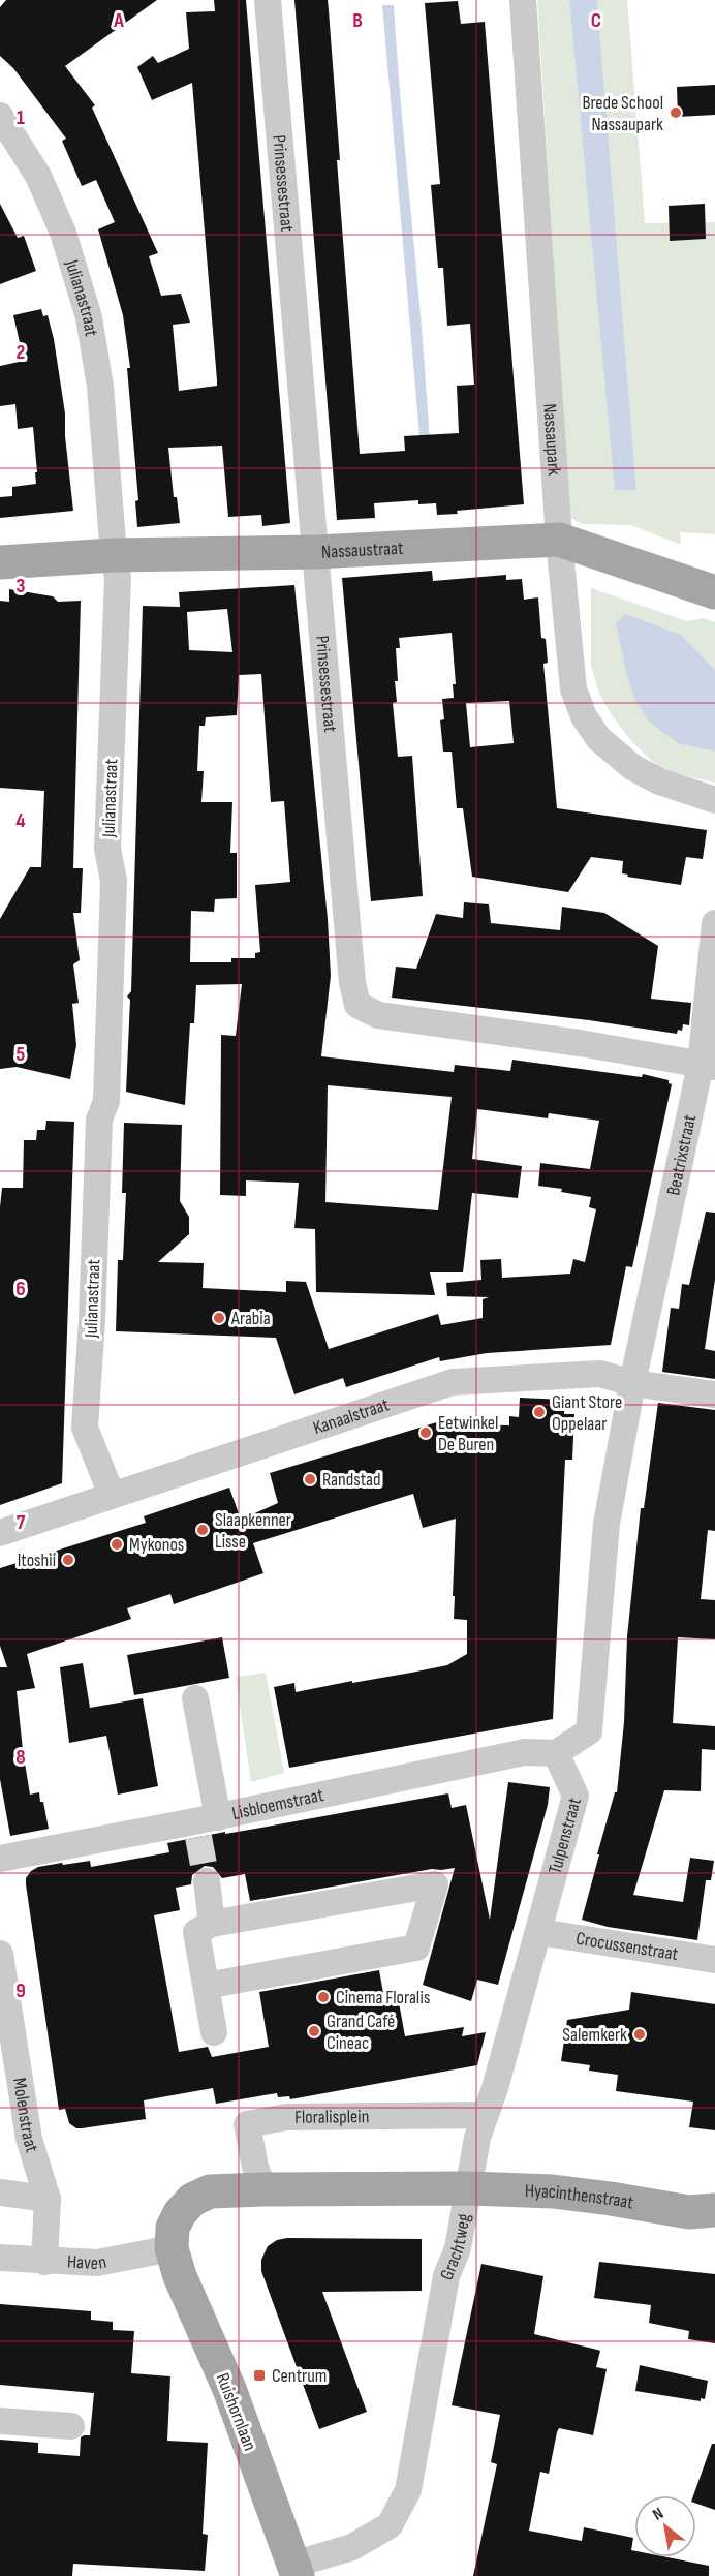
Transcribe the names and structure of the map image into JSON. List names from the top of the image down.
{
  "streets": {
    "main road": [
      "Nassaustraat",
      "Hyacinthenstraat",
      "Grachtweg",
      "Ruishornlaan"
    ],
    "street": [
      "Prinsessestraat",
      "Julianastraat",
      "Nassaupark",
      "Beatrixstraat",
      "Kanaalstraat",
      "Lisbloemstraat",
      "Tulpenstraat",
      "Crocussenstraat",
      "Molenstraat",
      "Floralisplein",
      "Haven"
    ]
  },
  "crossings": [
    ["Prinsessestraat", "Nassaustraat"],
    ["Prinsessestraat", "Beatrixstraat"],
    ["Julianastraat", "Nassaustraat"],
    ["Julianastraat", "Kanaalstraat"],
    ["Nassaupark", "Nassaustraat"],
    ["Beatrixstraat", "Kanaalstraat"],
    ["Lisbloemstraat", "Tulpenstraat"],
    ["Tulpenstraat", "Crocussenstraat"],
    ["Tulpenstraat", "Floralisplein"],
    ["Tulpenstraat", "Hyacinthenstraat"],
    ["Tulpenstraat", "Grachtweg"],
    ["Floralisplein", "Grachtweg"],
    ["Hyacinthenstraat", "Grachtweg"],
    ["Grachtweg", "Haven"],
    ["Grachtweg", "Ruishornlaan"],
    ["Haven", "Ruishornlaan"]
  ],
  "places": {
    "other": [
      "Brede School Nassaupark",
      "Arabia",
      "Giant Store Oppelaar",
      "Eetwinkel De Buren",
      "Randstad",
      "Slaapkenner Lisse",
      "Mykonos",
      "Itoshii",
      "Cinema Floralis",
      "Grand Café Cineac",
      "Salemkerk"
    ],
    "transit": ["Centrum"]
  },
  "north": "top left",
  "grid": {
    "columns": ["A", "B", "C"],
    "rows": [
      "1",
      "2",
      "3",
      "4",
      "5",
      "6",
      "7",
      "8",
      "9"
    ]
  }
}
